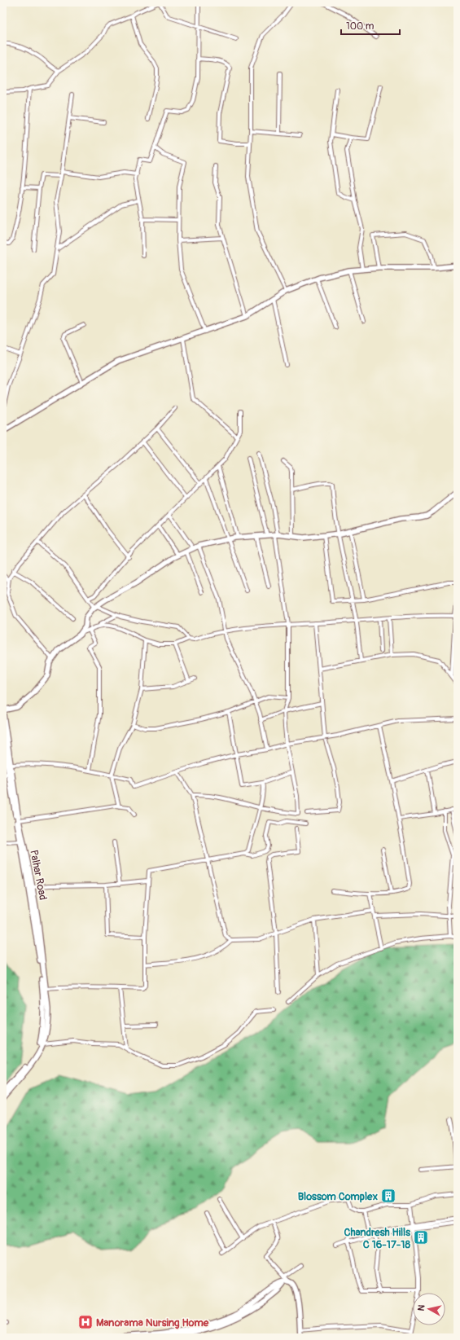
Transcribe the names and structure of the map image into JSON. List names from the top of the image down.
{
  "streets": {
    "street": ["Palhar Road"]
  },
  "places": {
    "building": ["Blossom Complex", "Chandresh Hills C 16-17-18"],
    "hospital": ["Manorama Nursing Home"]
  },
  "scale_bar": "100 m",
  "north": "left"
}
